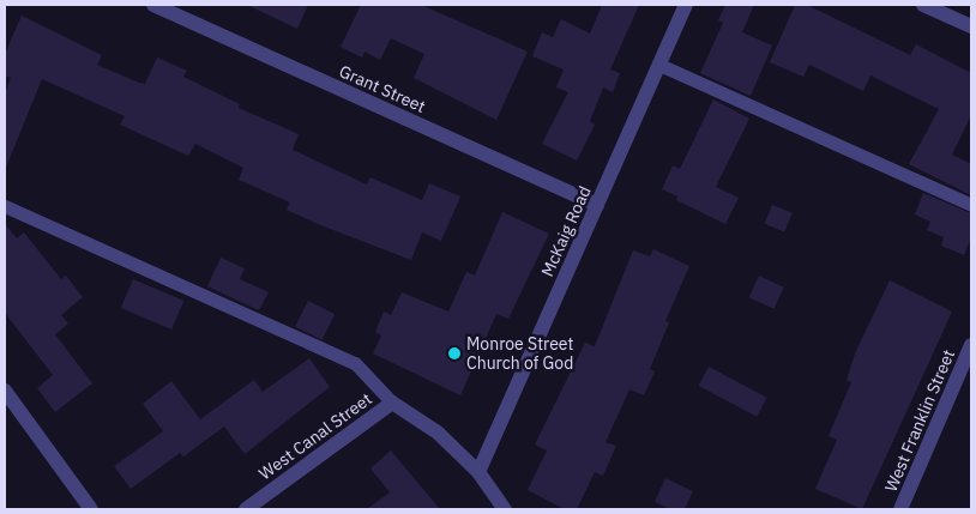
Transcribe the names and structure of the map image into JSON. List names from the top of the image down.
{
  "streets": {
    "street": [
      "Grant Street",
      "McKaig Road",
      "West Franklin Street",
      "West Canal Street"
    ]
  },
  "crossings": [
    ["Grant Street", "McKaig Road"],
    ["McKaig Road", "West Canal Street"]
  ],
  "places": ["Monroe Street Church of God"]
}
